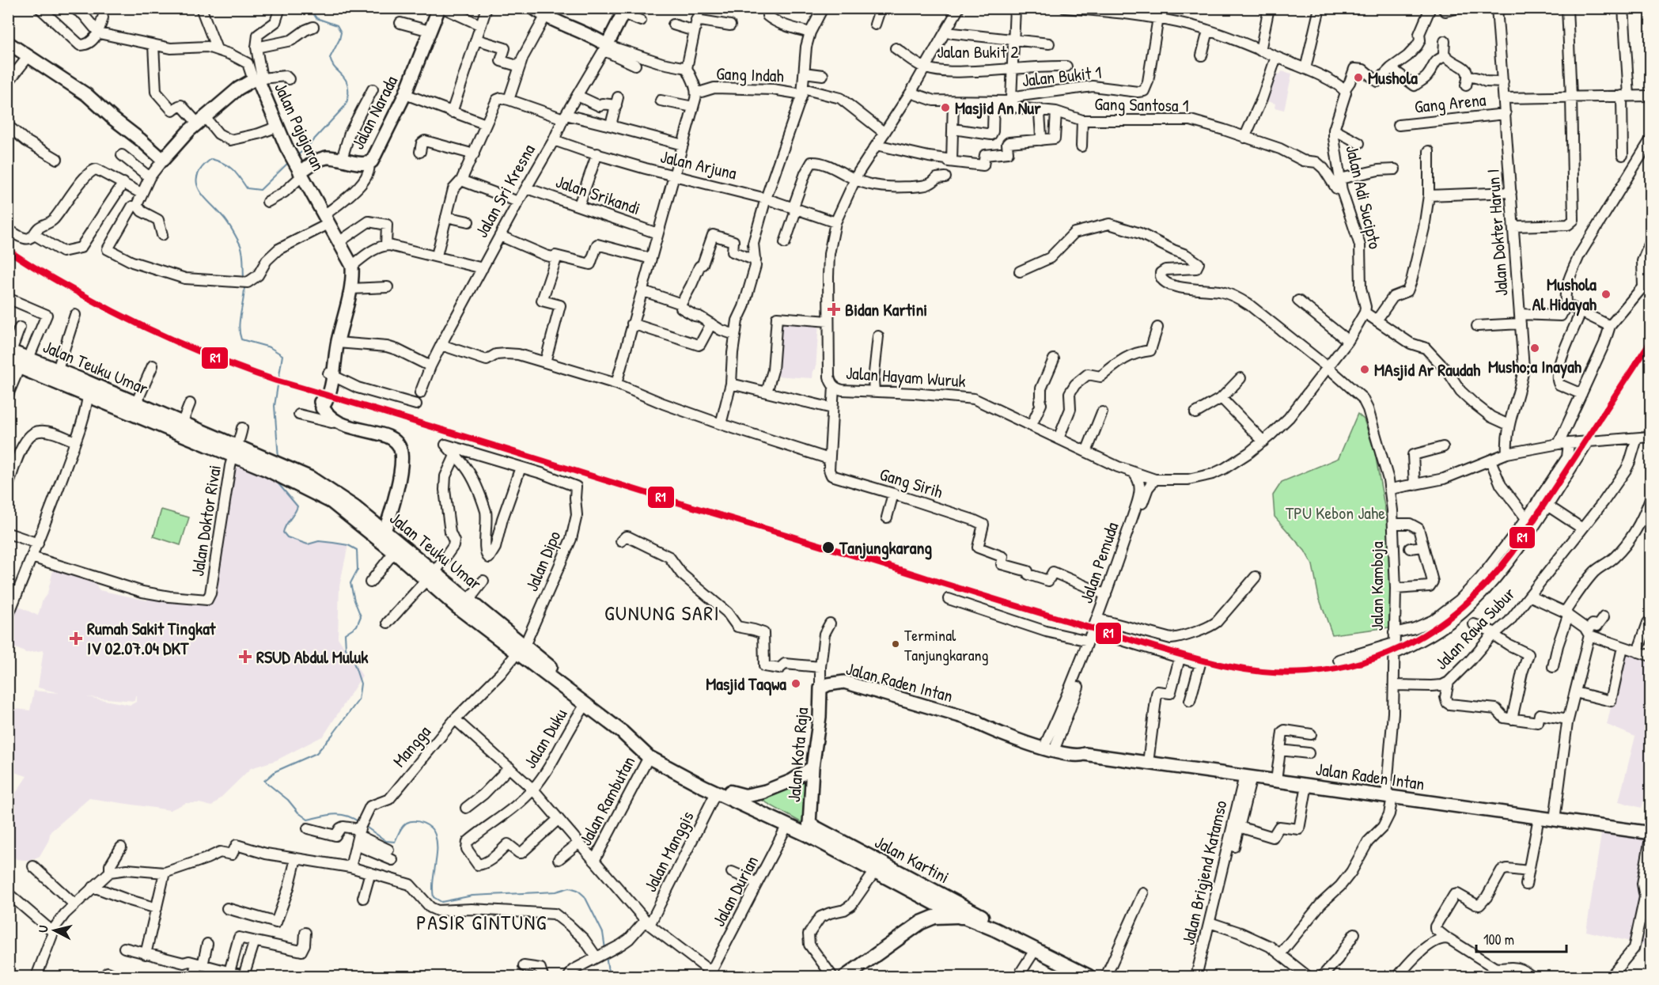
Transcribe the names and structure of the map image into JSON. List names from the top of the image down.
{
  "streets": {
    "highway": ["Jalan Teuku Umar", "Jalan Kartini"],
    "main road": [
      "Jalan Narada",
      "Jalan Pajajaran",
      "Jalan Sri Kresna",
      "Jalan Raden Intan",
      "Jalan Kota Raja"
    ],
    "street": [
      "Jalan Bukit 2",
      "Gang Indah",
      "Jalan Bukit 1",
      "Gang Arena",
      "Gang Santosa 1",
      "Jalan Arjuna",
      "Jalan Srikandi",
      "Jalan Adi Sucipto",
      "Jalan Dokter Harun I",
      "Jalan Hayam Wuruk",
      "Gang Sirih",
      "Jalan Doktor Rivai",
      "Jalan Dipo",
      "Jalan Pemuda",
      "Jalan Kamboja",
      "Jalan Rawa Subur",
      "Jalan Duku",
      "Mangga",
      "Jalan Rambutan",
      "Jalan Manggis",
      "Jalan Brigjend Katamso",
      "Jalan Durian"
    ]
  },
  "crossings": [
    ["Jalan Bukit 2", "Jalan Hayam Wuruk"],
    ["Gang Indah", "Jalan Hayam Wuruk"],
    ["Jalan Bukit 1", "Gang Santosa 1"],
    ["Jalan Bukit 1", "Jalan Hayam Wuruk"],
    ["Gang Arena", "Jalan Dokter Harun I"],
    ["Gang Santosa 1", "Jalan Adi Sucipto"],
    ["Jalan Narada", "Jalan Pajajaran"],
    ["Jalan Arjuna", "Jalan Sri Kresna"],
    ["Jalan Arjuna", "Jalan Hayam Wuruk"],
    ["Jalan Sri Kresna", "Jalan Srikandi"],
    ["Jalan Teuku Umar", "Jalan Doktor Rivai"],
    ["Jalan Teuku Umar", "Jalan Dipo"],
    ["Jalan Teuku Umar", "Jalan Duku"],
    ["Jalan Teuku Umar", "Mangga"],
    ["Jalan Teuku Umar", "Jalan Kota Raja"],
    ["Jalan Teuku Umar", "Jalan Rambutan"],
    ["Jalan Teuku Umar", "Jalan Manggis"],
    ["Jalan Teuku Umar", "Jalan Kartini"],
    ["Jalan Teuku Umar", "Jalan Durian"],
    ["Jalan Hayam Wuruk", "Jalan Pemuda"],
    ["Jalan Hayam Wuruk", "Jalan Kamboja"],
    ["Gang Sirih", "Jalan Pemuda"],
    ["Jalan Dipo", "Mangga"],
    ["Jalan Pemuda", "Jalan Raden Intan"],
    ["Jalan Kamboja", "Jalan Rawa Subur"],
    ["Jalan Kamboja", "Jalan Raden Intan"],
    ["Jalan Raden Intan", "Jalan Kota Raja"],
    ["Jalan Raden Intan", "Jalan Brigjend Katamso"],
    ["Jalan Kota Raja", "Jalan Kartini"],
    ["Jalan Kartini", "Jalan Durian"]
  ],
  "districts": ["GUNUNG SARI", "PASIR GINTUNG"],
  "parks": ["TPU Kebon Jahe"],
  "places": {
    "other": [
      "Mushola",
      "Masjid An Nur",
      "Mushola Al Hidayah",
      "Musho;a Inayah",
      "MAsjid Ar Raudah",
      "Tanjungkarang",
      "Terminal Tanjungkarang",
      "Masjid Taqwa"
    ],
    "health": ["Bidan Kartini", "Rumah Sakit Tingkat IV 02.07.04 DKT", "RSUD Abdul Muluk"]
  },
  "lines": ["transit line R1"],
  "scale_bar": "100 m",
  "north": "left"
}
